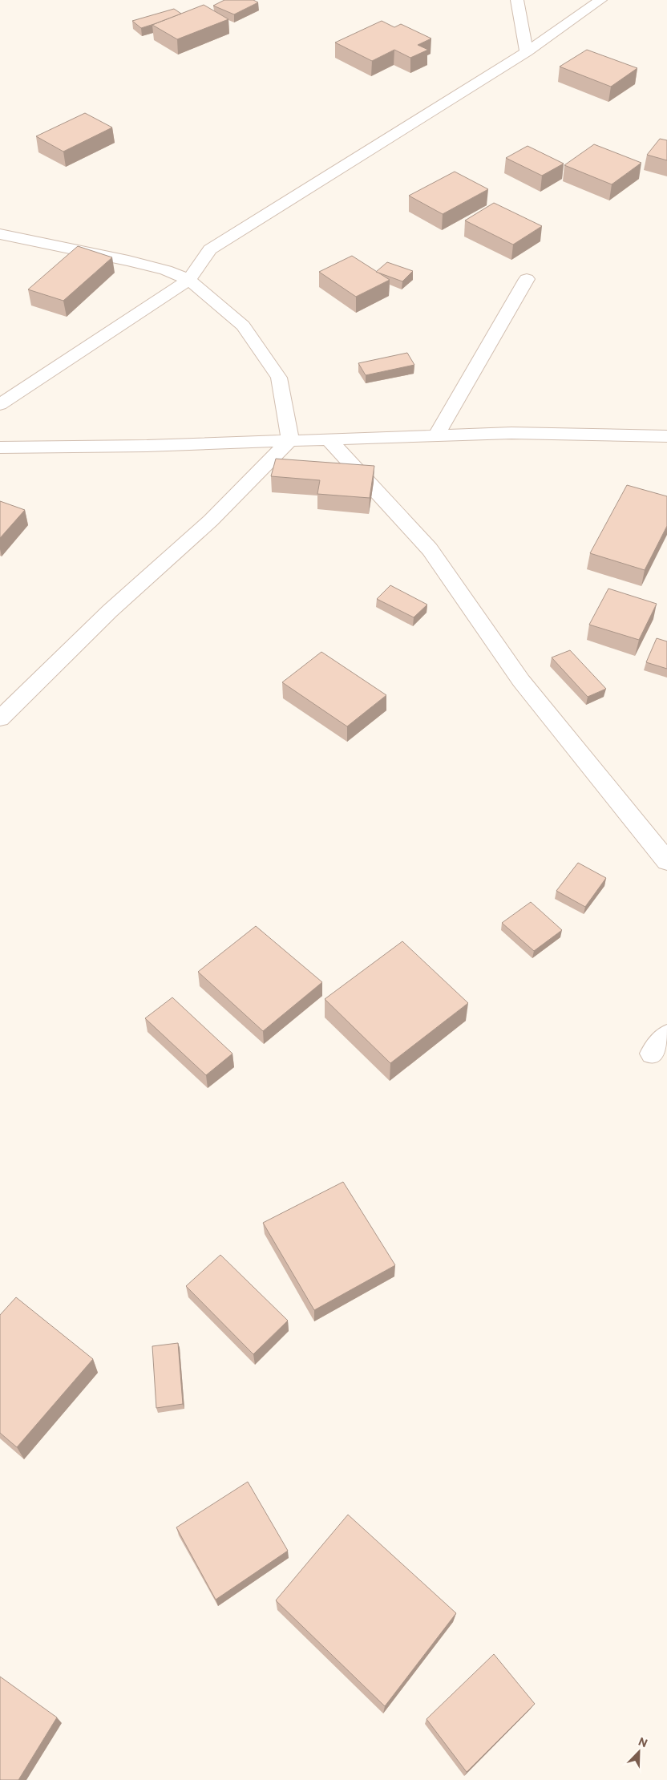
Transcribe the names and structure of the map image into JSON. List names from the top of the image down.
{
  "north": "top right"
}
